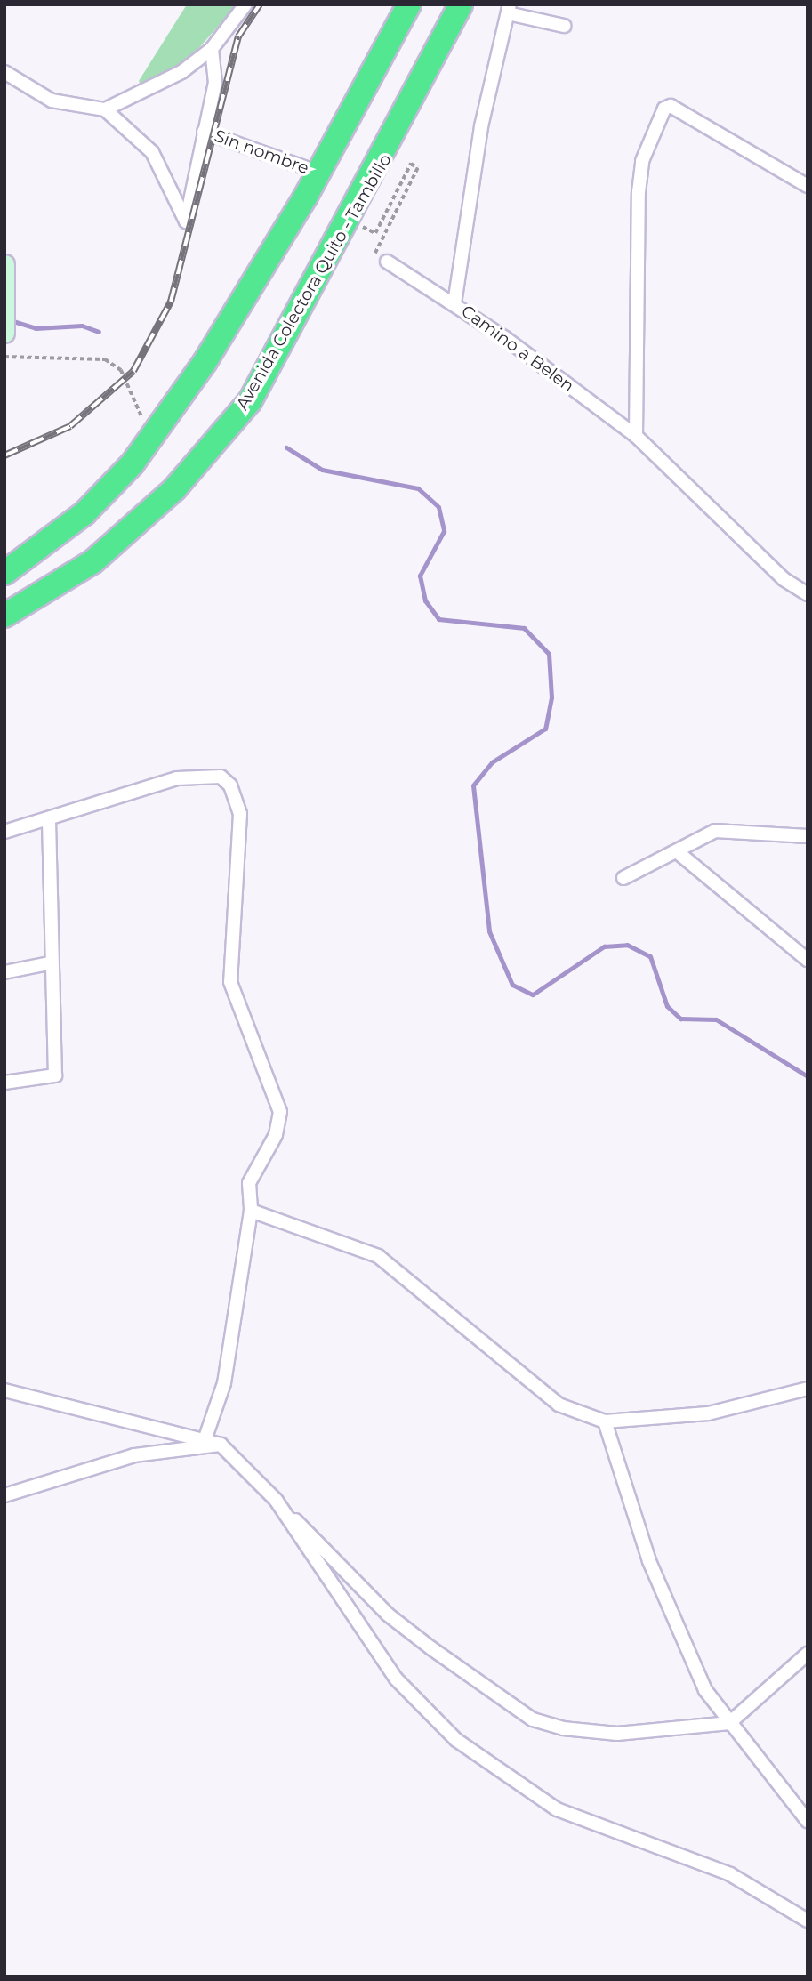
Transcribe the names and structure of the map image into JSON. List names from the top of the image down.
{
  "streets": {
    "highway": ["Avenida Colectora Quito - Tambillo"],
    "street": ["Sin nombre", "Camino a Belen"]
  }
}
